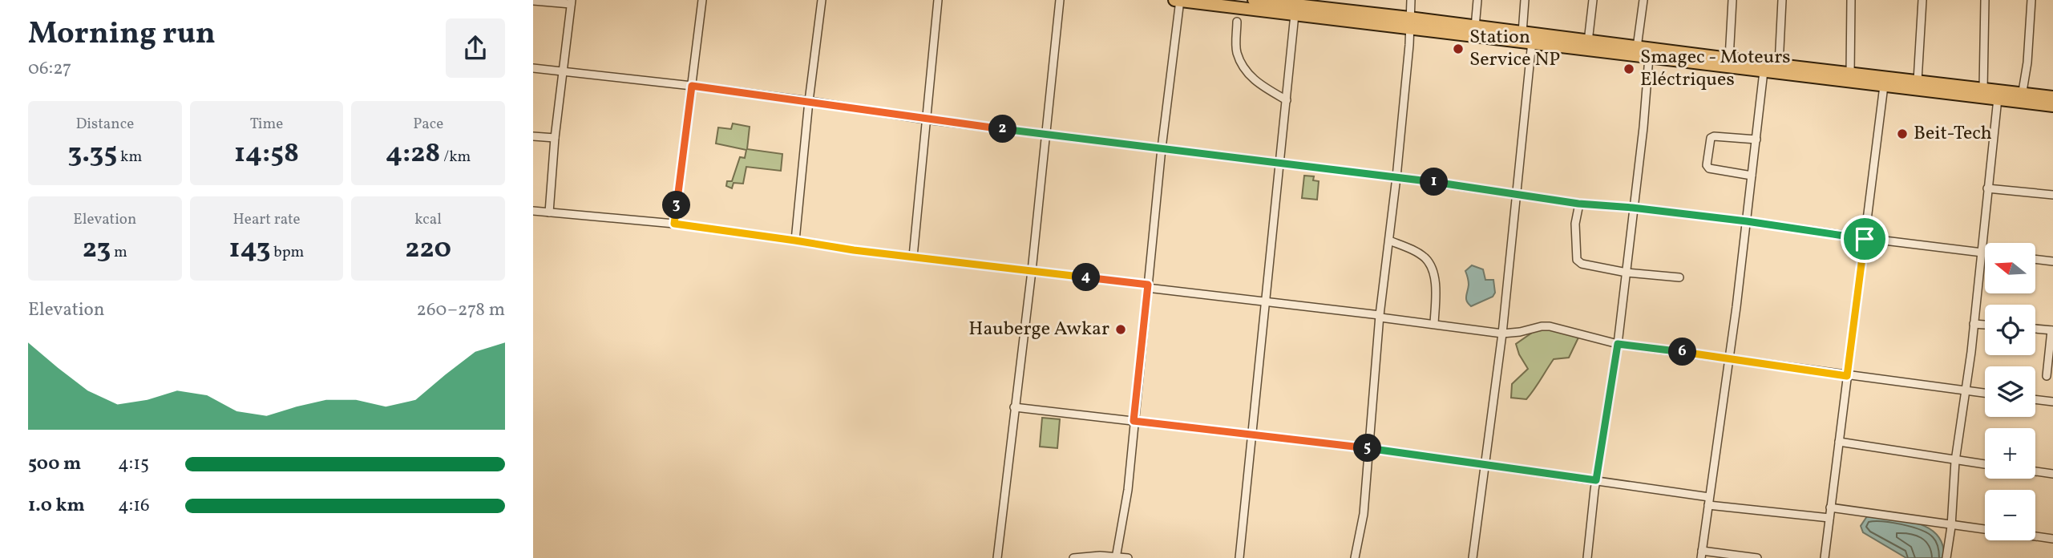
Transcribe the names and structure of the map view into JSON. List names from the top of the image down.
{
  "places": [
    "Station Service NP",
    "Smagec - Moteurs Eléctriques",
    "Beit-Tech",
    "Hauberge Awkar"
  ],
  "north": "left",
  "page": {
    "heading": ["Morning run", "06:27"],
    "stats": [
      ["Distance", "3.35 km"],
      ["Time", "14:58"],
      ["Pace", "4:28 /km"],
      ["Elevation", "23 m"],
      ["Heart rate", "143 bpm"],
      ["kcal", "220"]
    ],
    "pins": [
      "2",
      "1",
      "3",
      "4",
      "6",
      "5"
    ],
    "map_buttons": ["+", "−"],
    "chart": ["Elevation", "260–278 m"],
    "list": [
      {
        "name": "500 m",
        "note": "4:15"
      },
      {
        "name": "1.0 km",
        "note": "4:16"
      }
    ]
  }
}
